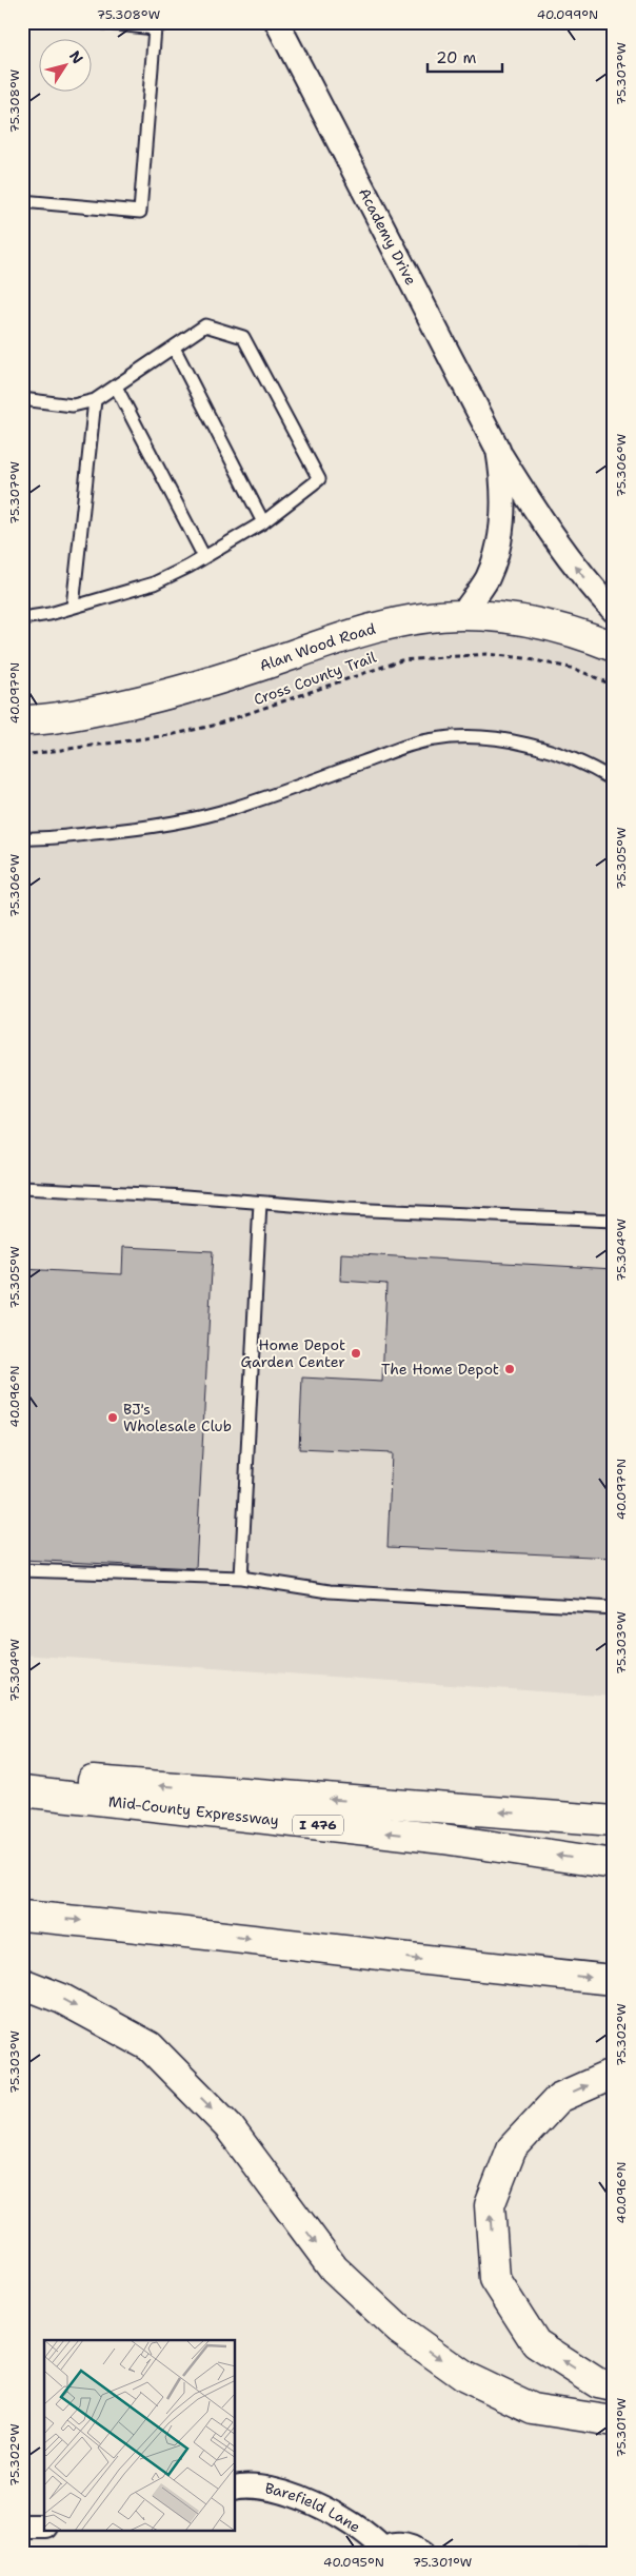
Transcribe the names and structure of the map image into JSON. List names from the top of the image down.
{
  "streets": {
    "main road": ["Alan Wood Road", "Mid-County Expressway", "I 476"],
    "street": ["Academy Drive", "Barefield Lane"],
    "path": ["Cross County Trail"]
  },
  "crossings": [
    ["Academy Drive", "Alan Wood Road"]
  ],
  "places": ["Home Depot Garden Center", "The Home Depot", "BJ's Wholesale Club"],
  "scale_bar": "20 m",
  "north": "top right",
  "coordinates": [
    "75.308°W",
    "40.099°N",
    "75.307°W",
    "75.306°W",
    "40.097°N",
    "75.305°W",
    "75.304°W",
    "40.096°N",
    "75.303°W",
    "75.302°W",
    "75.301°W",
    "40.095°N"
  ]
}
